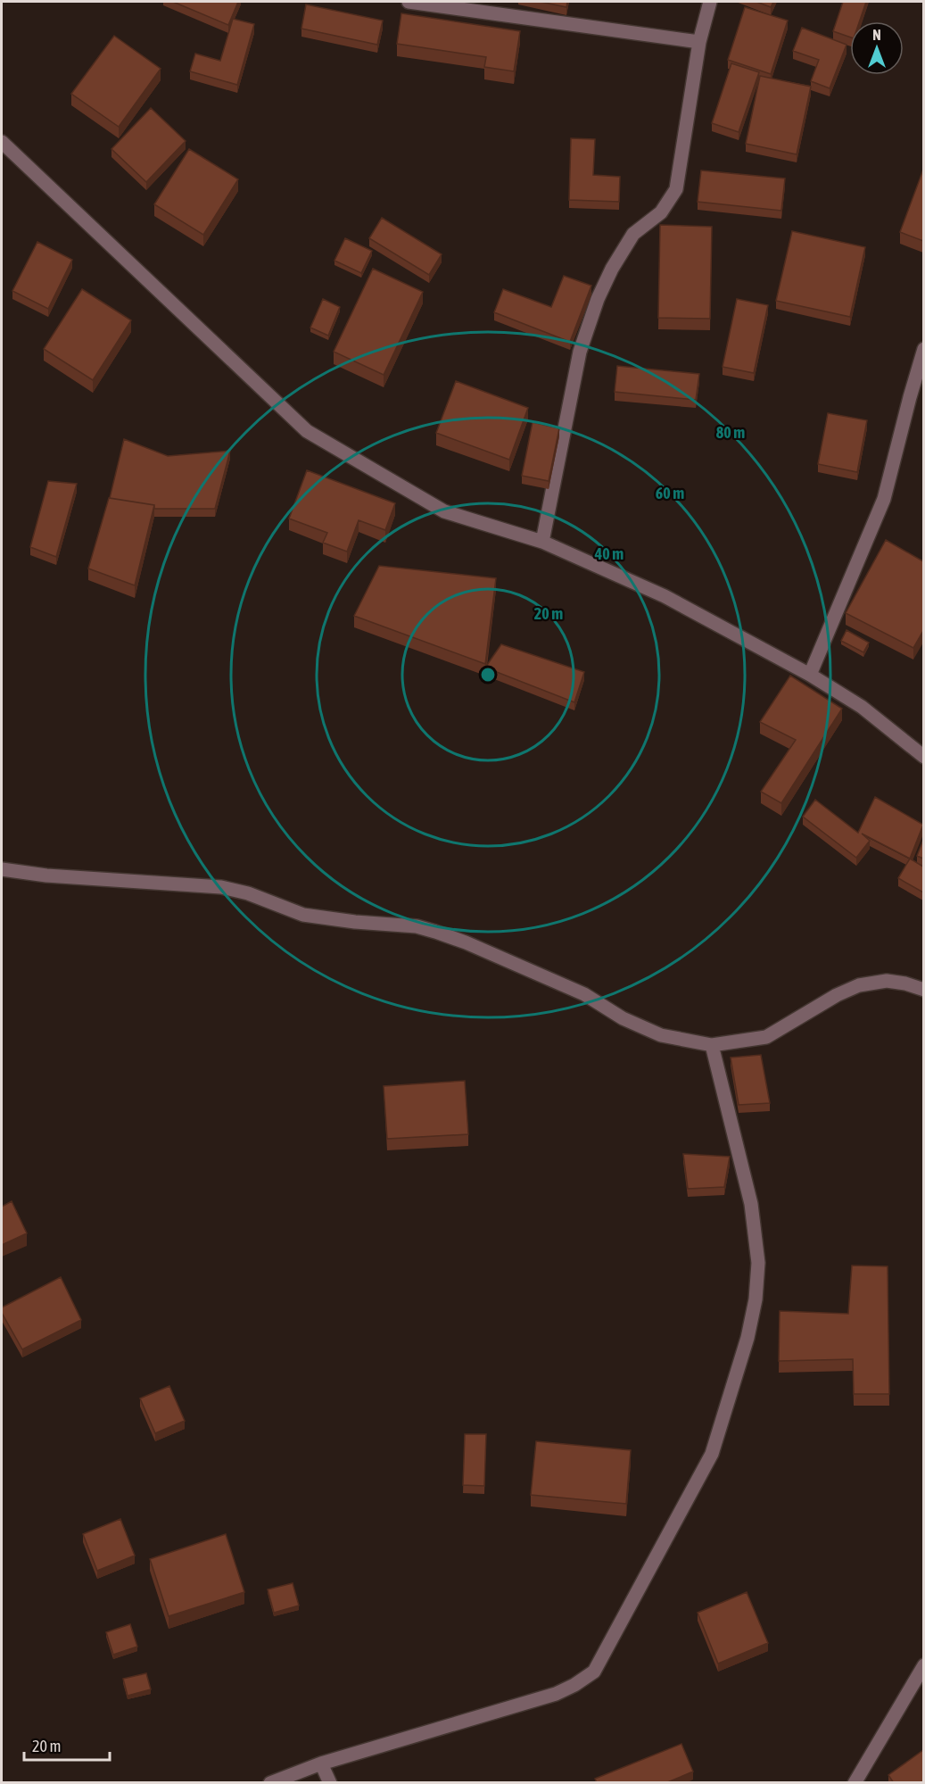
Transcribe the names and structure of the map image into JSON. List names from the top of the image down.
{
  "scale_bar": "20 m",
  "north": "top",
  "rings": [
    "80 m",
    "60 m",
    "40 m",
    "20 m"
  ]
}
